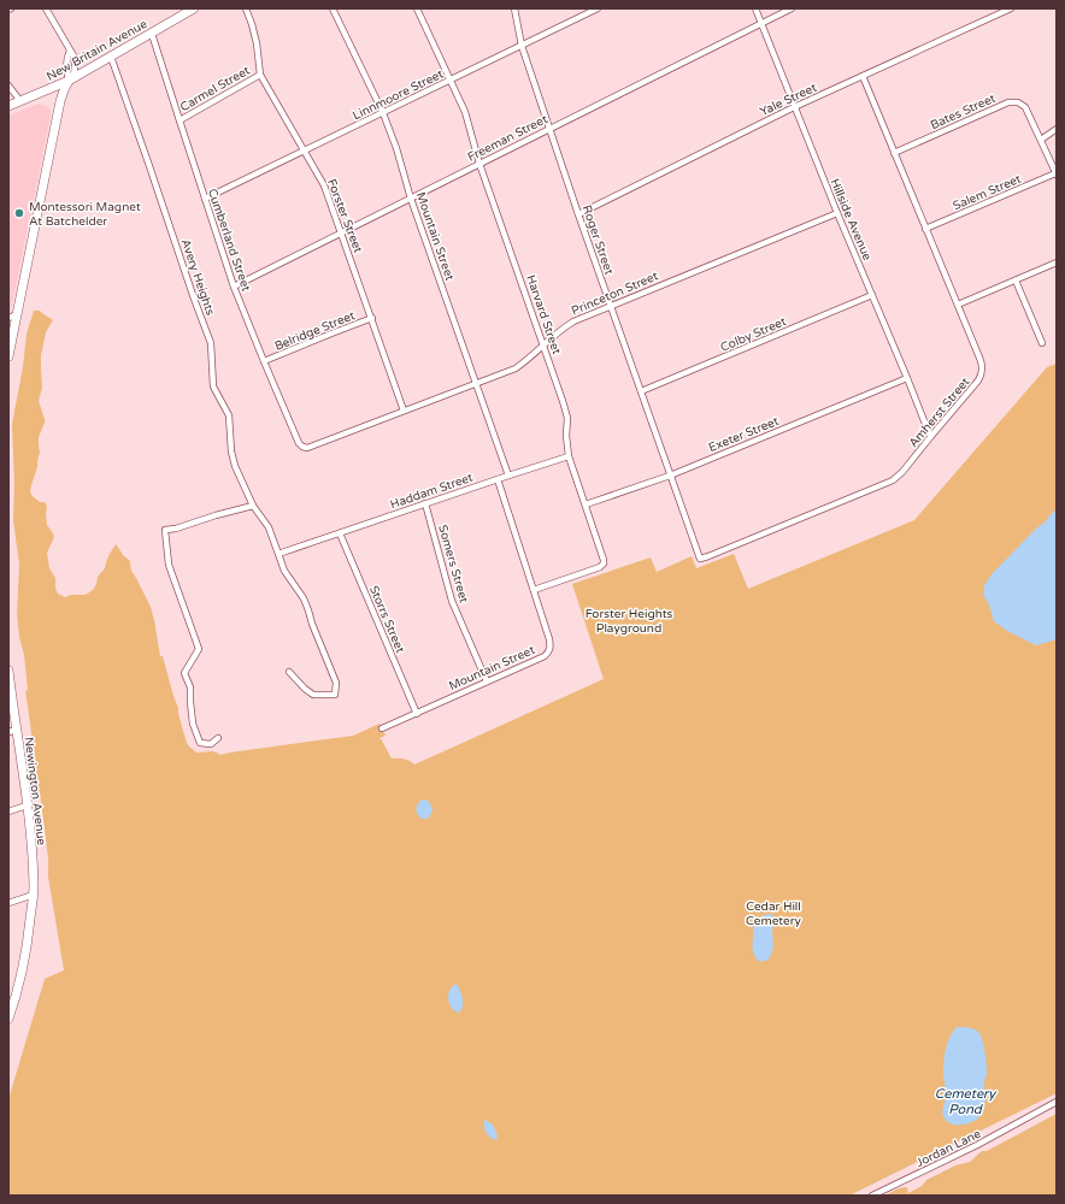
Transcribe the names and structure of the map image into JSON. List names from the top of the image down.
{
  "streets": {
    "main road": ["New Britain Avenue", "Newington Avenue"],
    "street": [
      "Carmel Street",
      "Linnmoore Street",
      "Yale Street",
      "Bates Street",
      "Freeman Street",
      "Salem Street",
      "Forster Street",
      "Hillside Avenue",
      "Mountain Street",
      "Cumberland Street",
      "Roger Street",
      "Avery Heights",
      "Princeton Street",
      "Harvard Street",
      "Belridge Street",
      "Colby Street",
      "Amherst Street",
      "Exeter Street",
      "Haddam Street",
      "Somers Street",
      "Storrs Street",
      "Jordan Lane"
    ]
  },
  "crossings": [
    ["New Britain Avenue", "Cumberland Street"],
    ["New Britain Avenue", "Avery Heights"],
    ["Carmel Street", "Forster Street"],
    ["Carmel Street", "Cumberland Street"],
    ["Linnmoore Street", "Forster Street"],
    ["Linnmoore Street", "Mountain Street"],
    ["Linnmoore Street", "Cumberland Street"],
    ["Linnmoore Street", "Roger Street"],
    ["Linnmoore Street", "Harvard Street"],
    ["Yale Street", "Hillside Avenue"],
    ["Yale Street", "Roger Street"],
    ["Yale Street", "Amherst Street"],
    ["Bates Street", "Salem Street"],
    ["Bates Street", "Amherst Street"],
    ["Freeman Street", "Forster Street"],
    ["Freeman Street", "Hillside Avenue"],
    ["Freeman Street", "Mountain Street"],
    ["Freeman Street", "Cumberland Street"],
    ["Freeman Street", "Roger Street"],
    ["Freeman Street", "Harvard Street"],
    ["Salem Street", "Amherst Street"],
    ["Forster Street", "Princeton Street"],
    ["Forster Street", "Belridge Street"],
    ["Hillside Avenue", "Princeton Street"],
    ["Hillside Avenue", "Colby Street"],
    ["Hillside Avenue", "Amherst Street"],
    ["Hillside Avenue", "Exeter Street"],
    ["Mountain Street", "Princeton Street"],
    ["Mountain Street", "Harvard Street"],
    ["Mountain Street", "Haddam Street"],
    ["Mountain Street", "Somers Street"],
    ["Mountain Street", "Storrs Street"],
    ["Cumberland Street", "Princeton Street"],
    ["Cumberland Street", "Belridge Street"],
    ["Roger Street", "Princeton Street"],
    ["Roger Street", "Colby Street"],
    ["Roger Street", "Amherst Street"],
    ["Roger Street", "Exeter Street"],
    ["Avery Heights", "Haddam Street"],
    ["Princeton Street", "Harvard Street"],
    ["Harvard Street", "Exeter Street"],
    ["Harvard Street", "Haddam Street"],
    ["Haddam Street", "Somers Street"],
    ["Haddam Street", "Storrs Street"]
  ],
  "water": ["Cemetery Pond"],
  "parks": ["Forster Heights Playground", "Cedar Hill Cemetery"],
  "places": ["Montessori Magnet At Batchelder"]
}
